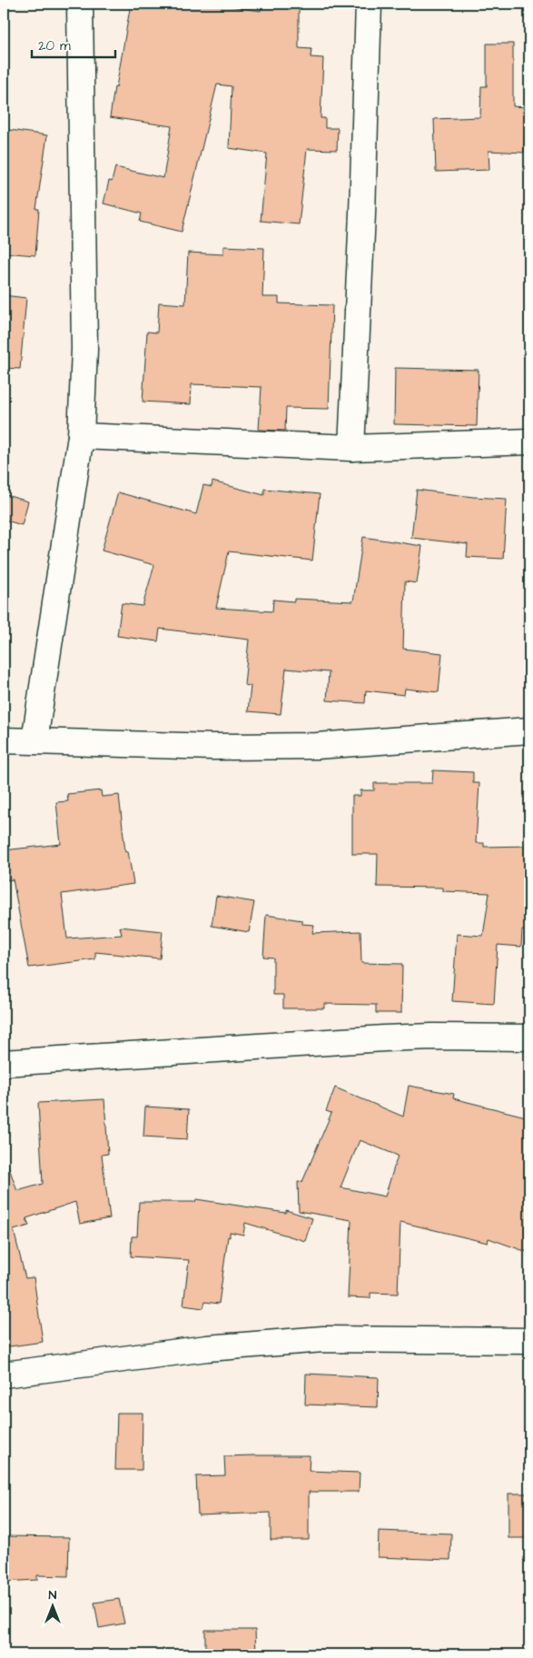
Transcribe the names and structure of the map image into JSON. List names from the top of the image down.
{
  "scale_bar": "20 m",
  "north": "top"
}
